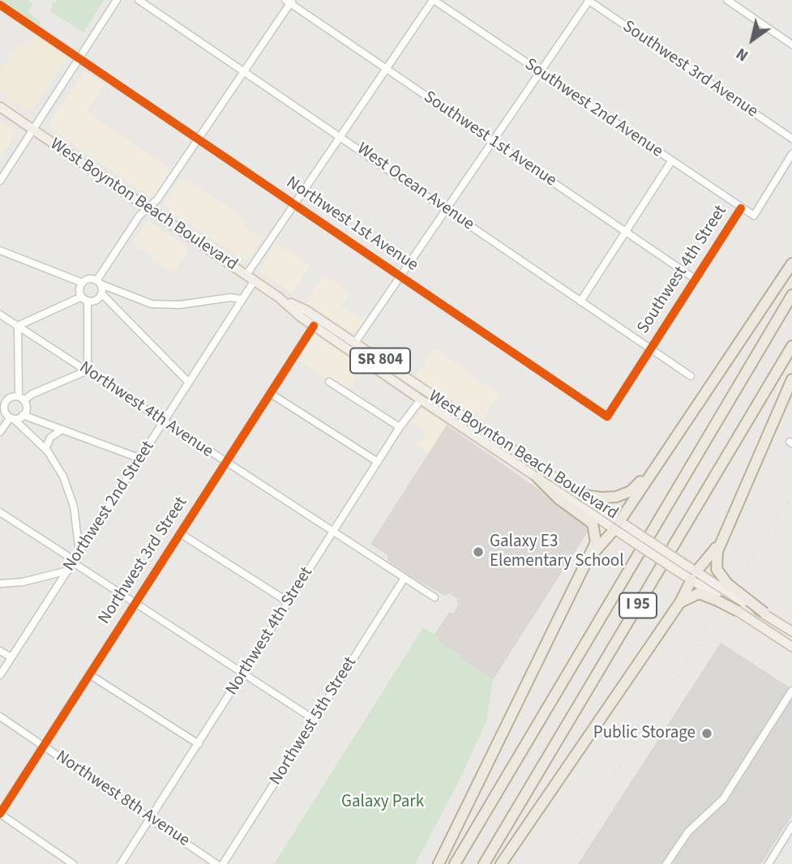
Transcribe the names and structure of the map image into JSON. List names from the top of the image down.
{
  "streets": {
    "highway": ["I 95"],
    "main road": ["West Boynton Beach Boulevard", "SR 804"],
    "street": [
      "Southwest 3rd Avenue",
      "Southwest 2nd Avenue",
      "Southwest 1st Avenue",
      "West Ocean Avenue",
      "Northwest 1st Avenue",
      "Southwest 4th Street",
      "Northwest 4th Avenue",
      "Northwest 2nd Street",
      "Northwest 3rd Street",
      "Northwest 4th Street",
      "Northwest 5th Street",
      "Northwest 8th Avenue"
    ]
  },
  "crossings": [
    ["Southwest 2nd Avenue", "Southwest 4th Street"],
    ["Southwest 2nd Avenue", "Northwest 2nd Street"],
    ["Southwest 1st Avenue", "Southwest 4th Street"],
    ["Southwest 1st Avenue", "Northwest 2nd Street"],
    ["West Ocean Avenue", "Northwest 1st Avenue"],
    ["West Ocean Avenue", "Southwest 4th Street"],
    ["West Ocean Avenue", "Northwest 2nd Street"],
    ["West Boynton Beach Boulevard", "SR 804"],
    ["West Boynton Beach Boulevard", "Northwest 2nd Street"],
    ["West Boynton Beach Boulevard", "Northwest 3rd Street"],
    ["West Boynton Beach Boulevard", "Northwest 4th Street"],
    ["Northwest 1st Avenue", "Southwest 4th Street"],
    ["Northwest 1st Avenue", "Northwest 2nd Street"],
    ["Northwest 4th Avenue", "Northwest 2nd Street"],
    ["Northwest 4th Avenue", "Northwest 3rd Street"],
    ["Northwest 4th Avenue", "Northwest 4th Street"],
    ["Northwest 4th Avenue", "Northwest 5th Street"],
    ["Northwest 3rd Street", "Northwest 8th Avenue"],
    ["Northwest 4th Street", "Northwest 8th Avenue"]
  ],
  "parks": ["Galaxy Park"],
  "places": ["Galaxy E3 Elementary School", "Public Storage"],
  "north": "bottom left"
}
